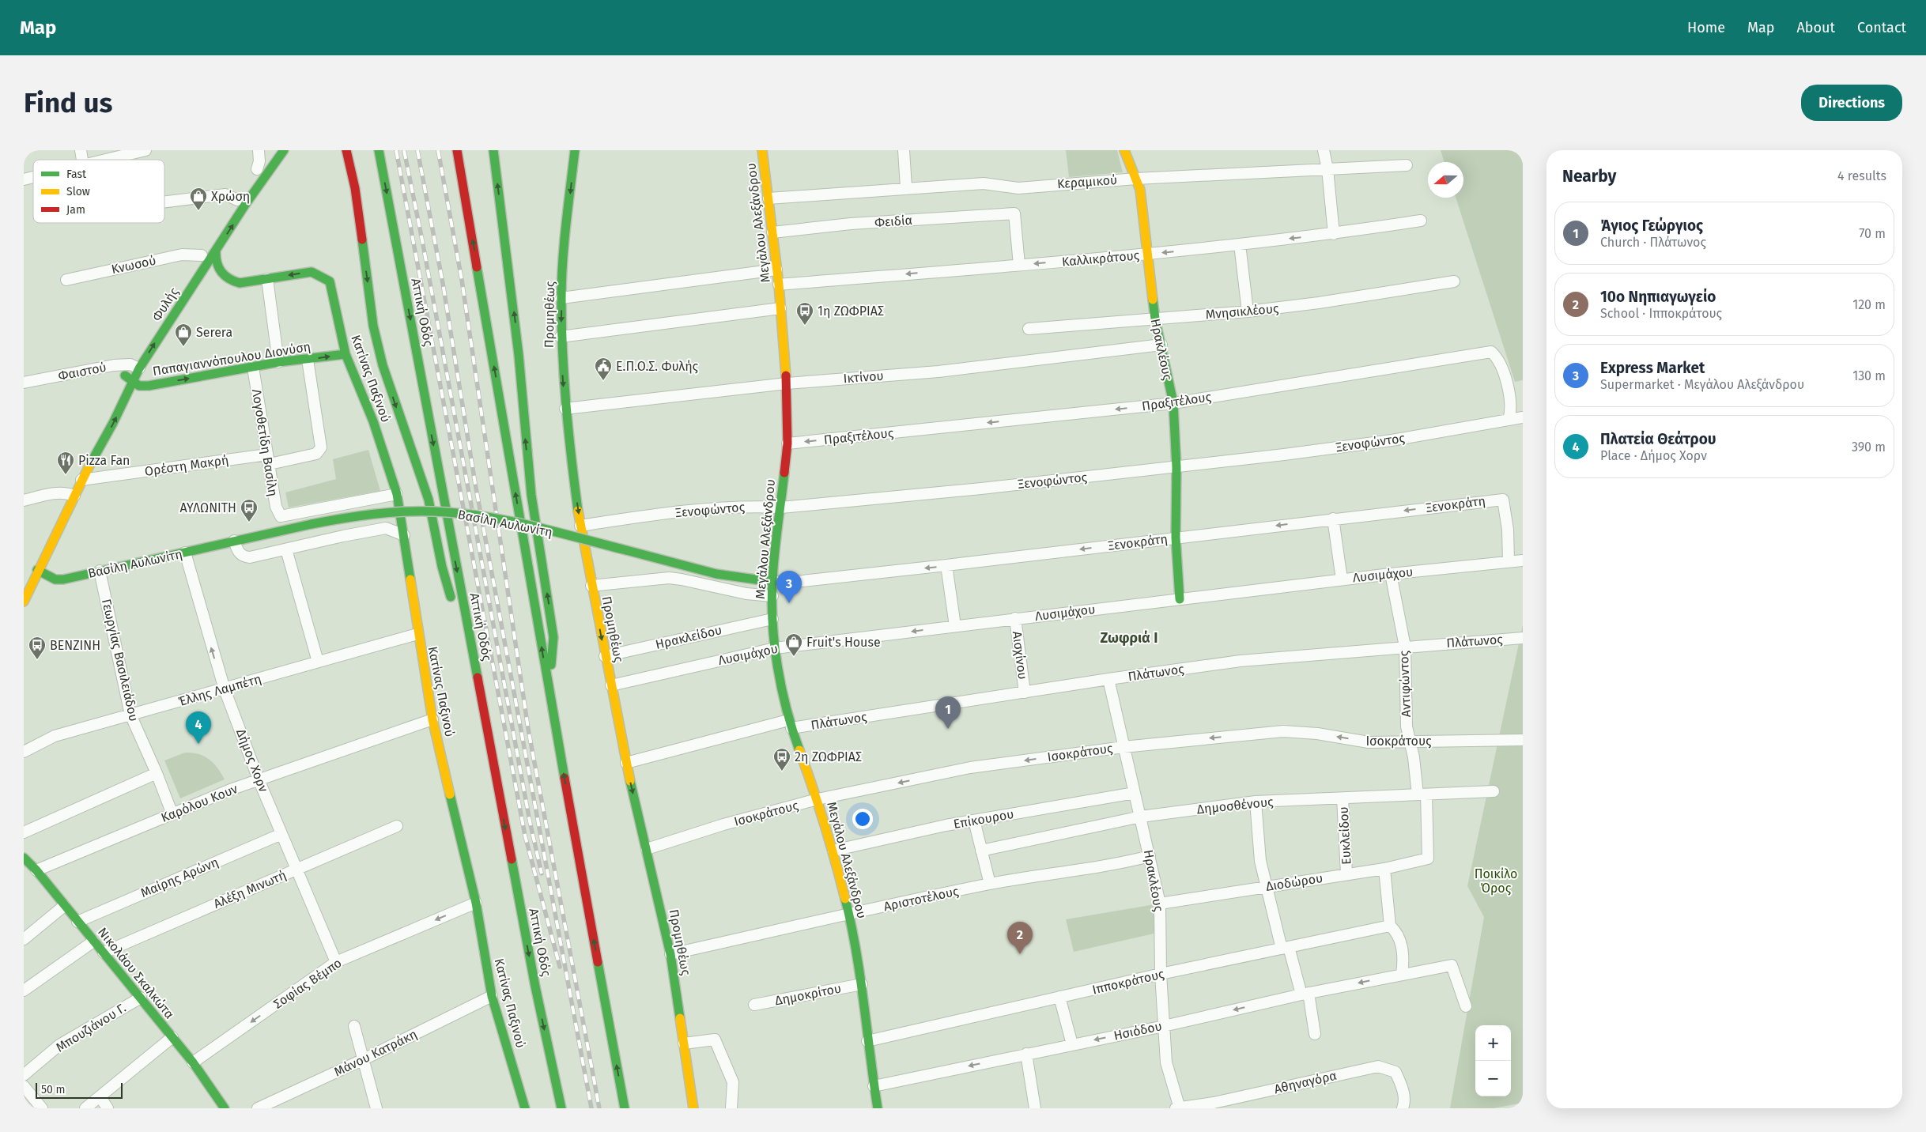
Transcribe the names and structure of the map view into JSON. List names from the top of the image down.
{
  "streets": {
    "main road": [
      "Μεγάλου Αλεξάνδρου",
      "Φυλής",
      "Αττική Οδός",
      "Προμηθέως",
      "Ηρακλέους",
      "Παπαγιαννόπουλου Διονύση",
      "Κατίνας Παξινού",
      "Βασίλη Αυλωνίτη",
      "Νικολάου Σκαλκώτα"
    ],
    "street": [
      "Κεραμικού",
      "Φειδία",
      "Καλλικράτους",
      "Κνωσού",
      "Μνησικλέους",
      "Φαιστού",
      "Ικτίνου",
      "Πραξιτέλους",
      "Λογοθετίδη Βασίλη",
      "Ξενοφώντος",
      "Ορέστη Μακρή",
      "Ξενοκράτη",
      "Λυσιμάχου",
      "Ηρακλείδου",
      "Πλάτωνος",
      "Αισχίνου",
      "Γεωργίας Βασιλειάδου",
      "Αντιφώντος",
      "Έλλης Λαμπέτη",
      "Ισοκράτους",
      "Δήμος Χορν",
      "Καρόλου Κουν",
      "Δημοσθένους",
      "Επίκουρου",
      "Ευκλείδου",
      "Μαίρης Αρώνη",
      "Διοδώρου",
      "Αλέξη Μινωτή",
      "Αριστοτέλους",
      "Ιπποκράτους",
      "Σοφίας Βέμπο",
      "Δημοκρίτου",
      "Μπουζιάνου Γ.",
      "Ησιόδου",
      "Μάνου Κατράκη",
      "Αθηναγόρα"
    ]
  },
  "crossings": [
    ["Κεραμικού", "Μεγάλου Αλεξάνδρου"],
    ["Κεραμικού", "Ηρακλέους"],
    ["Φειδία", "Μεγάλου Αλεξάνδρου"],
    ["Φειδία", "Καλλικράτους"],
    ["Μεγάλου Αλεξάνδρου", "Καλλικράτους"],
    ["Μεγάλου Αλεξάνδρου", "Ικτίνου"],
    ["Μεγάλου Αλεξάνδρου", "Πραξιτέλους"],
    ["Μεγάλου Αλεξάνδρου", "Ξενοφώντος"],
    ["Μεγάλου Αλεξάνδρου", "Ξενοκράτη"],
    ["Μεγάλου Αλεξάνδρου", "Βασίλη Αυλωνίτη"],
    ["Μεγάλου Αλεξάνδρου", "Λυσιμάχου"],
    ["Μεγάλου Αλεξάνδρου", "Ηρακλείδου"],
    ["Μεγάλου Αλεξάνδρου", "Πλάτωνος"],
    ["Μεγάλου Αλεξάνδρου", "Ισοκράτους"],
    ["Μεγάλου Αλεξάνδρου", "Επίκουρου"],
    ["Μεγάλου Αλεξάνδρου", "Αριστοτέλους"],
    ["Μεγάλου Αλεξάνδρου", "Ιπποκράτους"],
    ["Μεγάλου Αλεξάνδρου", "Δημοκρίτου"],
    ["Μεγάλου Αλεξάνδρου", "Ησιόδου"],
    ["Καλλικράτους", "Ηρακλέους"],
    ["Κνωσού", "Φυλής"],
    ["Φυλής", "Παπαγιαννόπουλου Διονύση"],
    ["Φυλής", "Φαιστού"],
    ["Φυλής", "Ορέστη Μακρή"],
    ["Φυλής", "Βασίλη Αυλωνίτη"],
    ["Μνησικλέους", "Ηρακλέους"],
    ["Προμηθέως", "Ικτίνου"],
    ["Προμηθέως", "Ξενοφώντος"],
    ["Προμηθέως", "Λυσιμάχου"],
    ["Προμηθέως", "Ηρακλείδου"],
    ["Προμηθέως", "Πλάτωνος"],
    ["Προμηθέως", "Ισοκράτους"],
    ["Προμηθέως", "Αριστοτέλους"],
    ["Ηρακλέους", "Ικτίνου"],
    ["Ηρακλέους", "Πραξιτέλους"],
    ["Ηρακλέους", "Ξενοφώντος"],
    ["Ηρακλέους", "Ξενοκράτη"],
    ["Ηρακλέους", "Λυσιμάχου"],
    ["Ηρακλέους", "Πλάτωνος"],
    ["Ηρακλέους", "Ισοκράτους"],
    ["Ηρακλέους", "Δημοσθένους"],
    ["Ηρακλέους", "Επίκουρου"],
    ["Ηρακλέους", "Διοδώρου"],
    ["Ηρακλέους", "Αριστοτέλους"],
    ["Ηρακλέους", "Ιπποκράτους"],
    ["Ηρακλέους", "Ησιόδου"],
    ["Ηρακλέους", "Αθηναγόρα"],
    ["Παπαγιαννόπουλου Διονύση", "Κατίνας Παξινού"],
    ["Παπαγιαννόπουλου Διονύση", "Λογοθετίδη Βασίλη"],
    ["Παπαγιαννόπουλου Διονύση", "Ορέστη Μακρή"],
    ["Κατίνας Παξινού", "Λογοθετίδη Βασίλη"],
    ["Κατίνας Παξινού", "Έλλης Λαμπέτη"],
    ["Κατίνας Παξινού", "Καρόλου Κουν"],
    ["Κατίνας Παξινού", "Σοφίας Βέμπο"],
    ["Κατίνας Παξινού", "Μάνου Κατράκη"],
    ["Πραξιτέλους", "Ξενοφώντος"],
    ["Λογοθετίδη Βασίλη", "Ορέστη Μακρή"],
    ["Ξενοκράτη", "Βασίλη Αυλωνίτη"],
    ["Ξενοκράτη", "Λυσιμάχου"],
    ["Βασίλη Αυλωνίτη", "Γεωργίας Βασιλειάδου"],
    ["Βασίλη Αυλωνίτη", "Δήμος Χορν"],
    ["Λυσιμάχου", "Αισχίνου"],
    ["Λυσιμάχου", "Αντιφώντος"],
    ["Πλάτωνος", "Αισχίνου"],
    ["Πλάτωνος", "Αντιφώντος"],
    ["Γεωργίας Βασιλειάδου", "Έλλης Λαμπέτη"],
    ["Γεωργίας Βασιλειάδου", "Καρόλου Κουν"],
    ["Αντιφώντος", "Ισοκράτους"],
    ["Αντιφώντος", "Δημοσθένους"],
    ["Αντιφώντος", "Διοδώρου"],
    ["Έλλης Λαμπέτη", "Δήμος Χορν"],
    ["Δήμος Χορν", "Καρόλου Κουν"],
    ["Δήμος Χορν", "Μαίρης Αρώνη"],
    ["Δήμος Χορν", "Αλέξη Μινωτή"],
    ["Δήμος Χορν", "Σοφίας Βέμπο"],
    ["Καρόλου Κουν", "Νικολάου Σκαλκώτα"],
    ["Δημοσθένους", "Ευκλείδου"],
    ["Ευκλείδου", "Διοδώρου"],
    ["Μαίρης Αρώνη", "Νικολάου Σκαλκώτα"],
    ["Αλέξη Μινωτή", "Νικολάου Σκαλκώτα"],
    ["Νικολάου Σκαλκώτα", "Σοφίας Βέμπο"],
    ["Νικολάου Σκαλκώτα", "Μπουζιάνου Γ."]
  ],
  "one_way": [
    "Καλλικράτους",
    "Παπαγιαννόπουλου Διονύση",
    "Πραξιτέλους",
    "Ξενοκράτη",
    "Ισοκράτους",
    "Σοφίας Βέμπο",
    "Ησιόδου"
  ],
  "districts": ["Ζωφριά Ι"],
  "parks": ["Ποικίλο Όρος"],
  "places": {
    "shop": ["Χρώση", "Serera", "Fruit's House"],
    "bus stop": [
      "1η ΖΩΦΡΙΑΣ",
      "ΑΥΛΩΝΙΤΗ",
      "ΒΕΝΖΙΝΗ",
      "2η ΖΩΦΡΙΑΣ"
    ],
    "public building": ["Ε.Π.Ο.Σ. Φυλής"],
    "restaurant": ["Pizza Fan"]
  },
  "legend": ["Fast", "Slow", "Jam"],
  "scale_bar": "50 m",
  "north": "left",
  "page": {
    "header": "Map",
    "nav": [
      "Home",
      "Map",
      "About",
      "Contact"
    ],
    "buttons": "Directions",
    "title": "Find us",
    "heading": ["Nearby", "4 results"],
    "list": [
      {
        "mark": "1",
        "name": "Άγιος Γεώργιος",
        "note": "Church · Πλάτωνος",
        "value": "70 m"
      },
      {
        "mark": "2",
        "name": "10ο Νηπιαγωγείο",
        "note": "School · Ιπποκράτους",
        "value": "120 m"
      },
      {
        "mark": "3",
        "name": "Express Market",
        "note": "Supermarket · Μεγάλου Αλεξάνδρου",
        "value": "130 m"
      },
      {
        "mark": "4",
        "name": "Πλατεία Θεάτρου",
        "note": "Place · Δήμος Χορν",
        "value": "390 m"
      }
    ],
    "pins": [
      "3",
      "1",
      "4",
      "2"
    ],
    "map_buttons": ["+", "−"],
    "scale": "50 m"
  }
}
